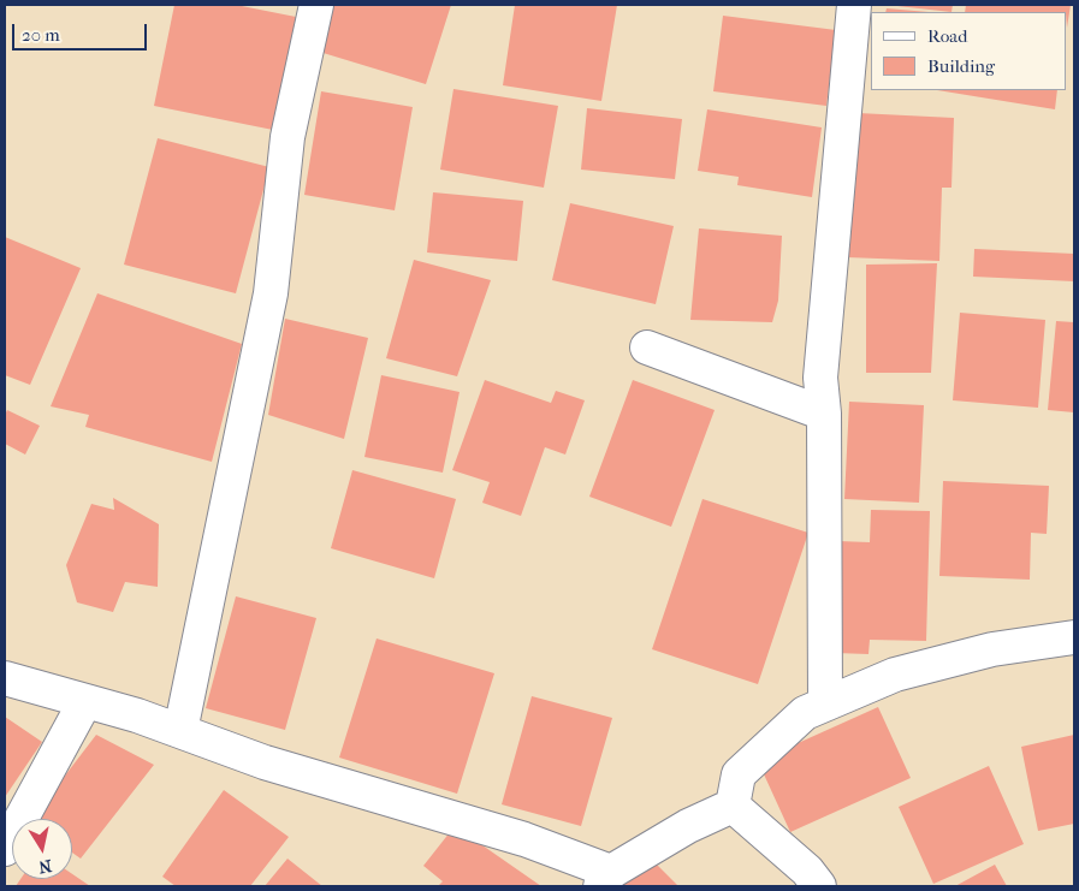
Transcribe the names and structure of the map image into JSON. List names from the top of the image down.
{
  "legend": ["Road", "Building"],
  "scale_bar": "20 m",
  "north": "bottom"
}
